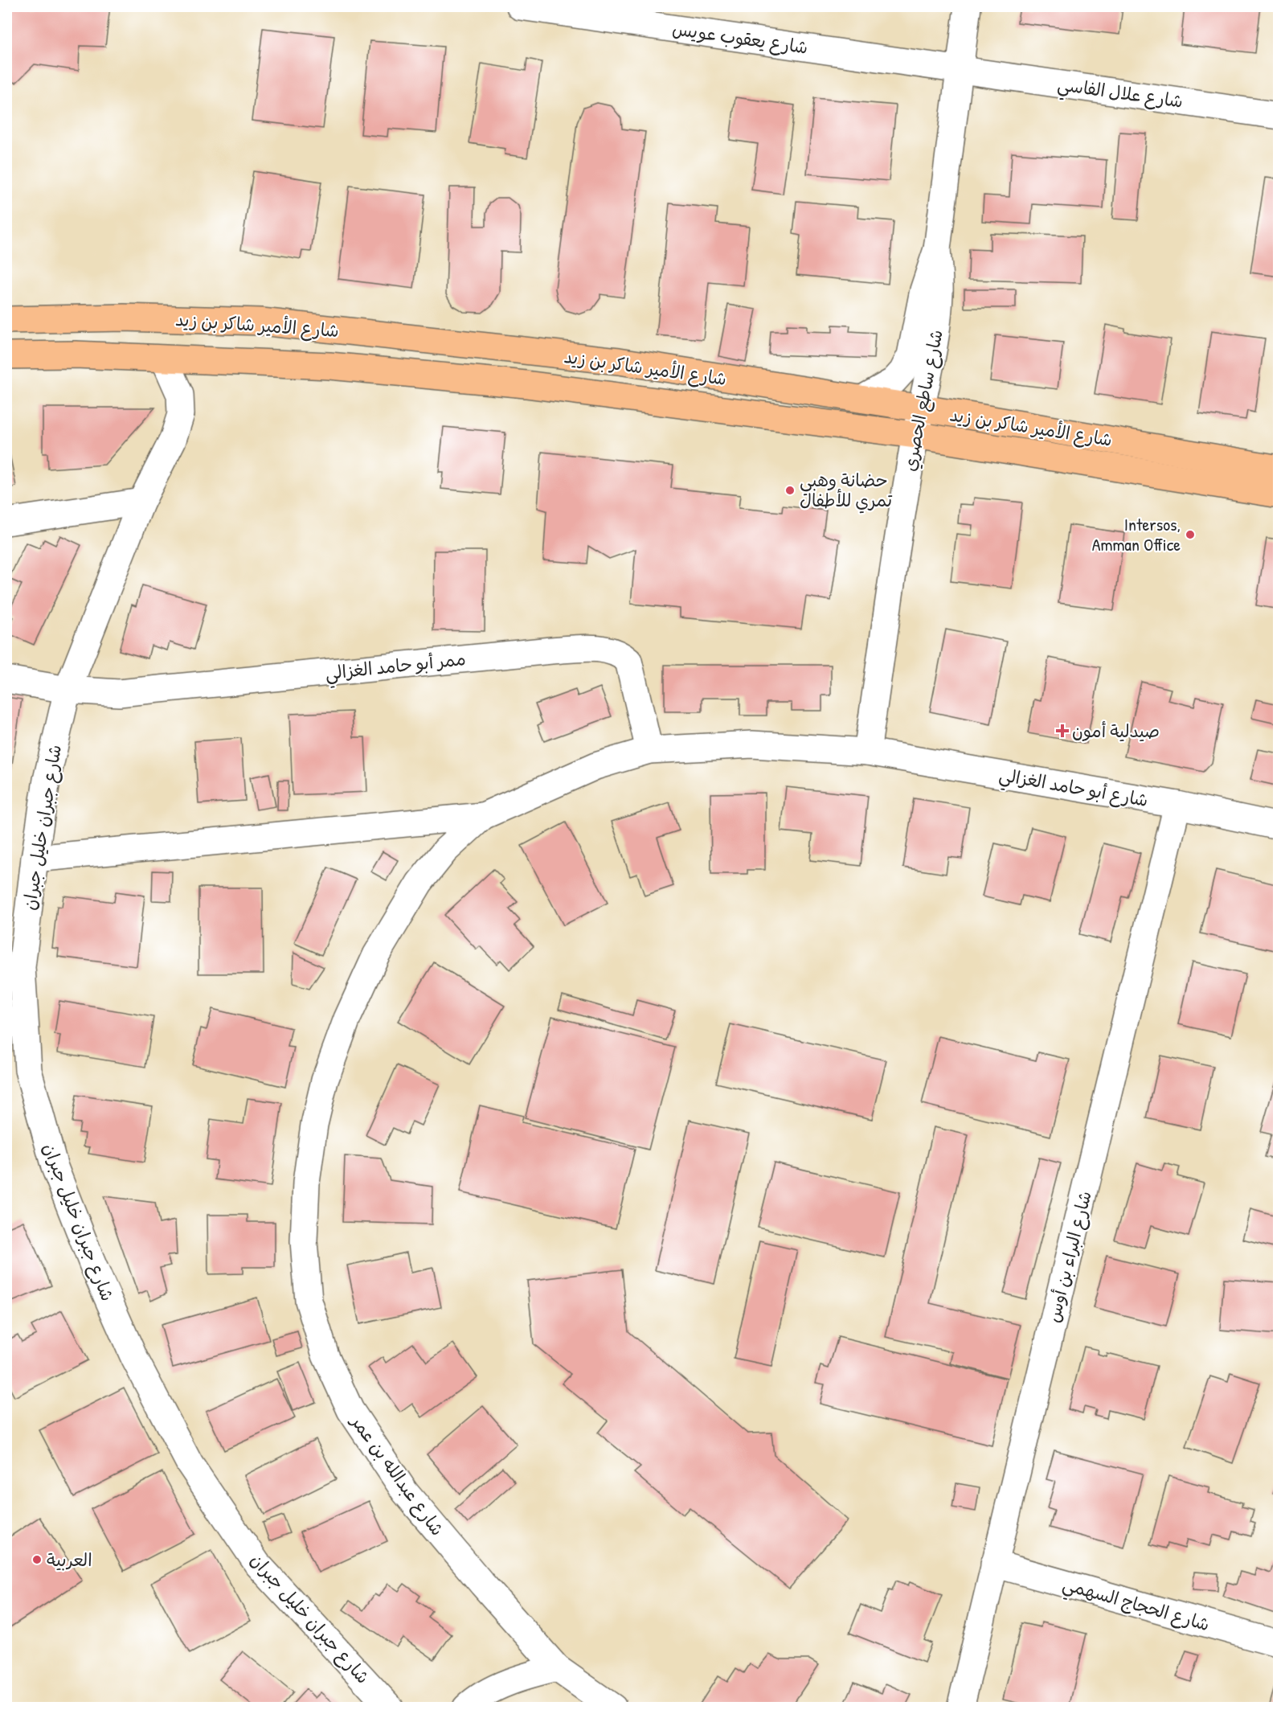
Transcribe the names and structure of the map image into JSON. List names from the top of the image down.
{
  "streets": {
    "main road": ["شارع الأمير شاكر بن زيد"],
    "street": [
      "شارع يعقوب عويس",
      "شارع علال الفاسي",
      "شارع ساطع الحصري",
      "ممر أبو حامد الغزالي",
      "شارع أبو حامد الغزالي",
      "شارع جبران خليل جبران",
      "شارع البراء بن أوس",
      "شارع عبدالله بن عمر",
      "شارع الحجاج السهمي"
    ]
  },
  "crossings": [
    ["شارع يعقوب عويس", "شارع علال الفاسي"],
    ["شارع يعقوب عويس", "شارع ساطع الحصري"],
    ["شارع علال الفاسي", "شارع ساطع الحصري"],
    ["شارع الأمير شاكر بن زيد", "شارع ساطع الحصري"],
    ["شارع الأمير شاكر بن زيد", "شارع جبران خليل جبران"],
    ["شارع ساطع الحصري", "شارع أبو حامد الغزالي"],
    ["شارع ساطع الحصري", "شارع عبدالله بن عمر"],
    ["ممر أبو حامد الغزالي", "شارع جبران خليل جبران"],
    ["ممر أبو حامد الغزالي", "شارع عبدالله بن عمر"],
    ["شارع أبو حامد الغزالي", "شارع البراء بن أوس"],
    ["شارع أبو حامد الغزالي", "شارع عبدالله بن عمر"],
    ["شارع البراء بن أوس", "شارع الحجاج السهمي"]
  ],
  "places": {
    "other": ["حضانة وهبي تمري للأطفال", "Intersos, Amman Office", "العربية"],
    "health": ["صيدلية أمون"]
  }
}
